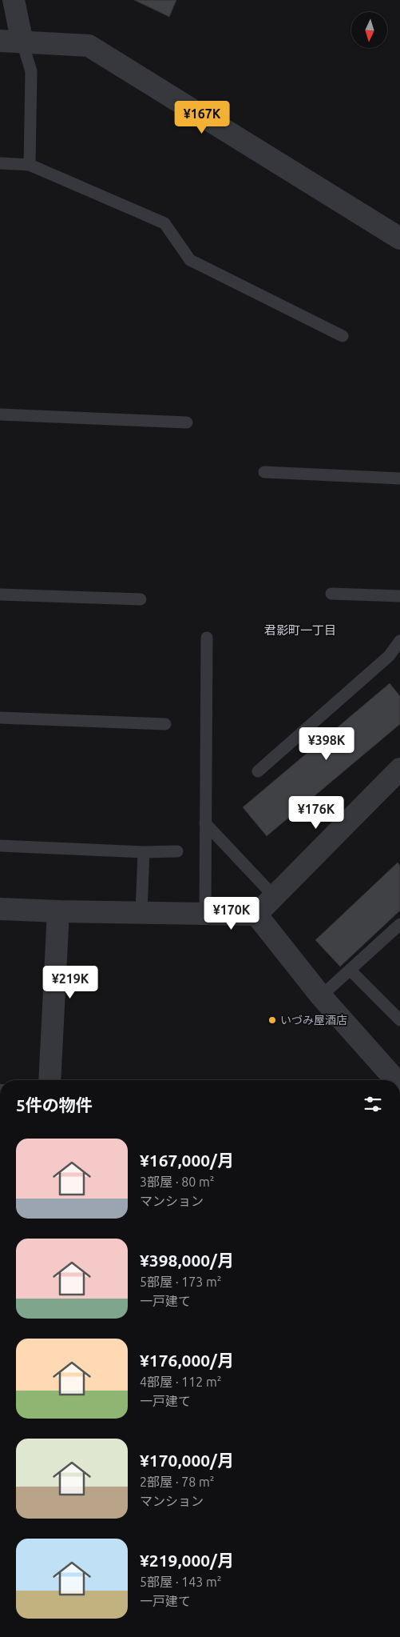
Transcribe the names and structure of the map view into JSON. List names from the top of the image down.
{
  "districts": ["君影町一丁目"],
  "places": ["いづみ屋酒店"],
  "north": "bottom",
  "page": {
    "price": [
      "¥167K",
      "¥398K",
      "¥176K",
      "¥170K",
      "¥219K"
    ],
    "heading": "5件の物件",
    "list": [
      {
        "name": "¥167,000/月",
        "note": "3部屋 · 80 m² · マンション"
      },
      {
        "name": "¥398,000/月",
        "note": "5部屋 · 173 m² · 一戸建て"
      },
      {
        "name": "¥176,000/月",
        "note": "4部屋 · 112 m² · 一戸建て"
      },
      {
        "name": "¥170,000/月",
        "note": "2部屋 · 78 m² · マンション"
      },
      {
        "name": "¥219,000/月",
        "note": "5部屋 · 143 m² · 一戸建て"
      }
    ]
  }
}
